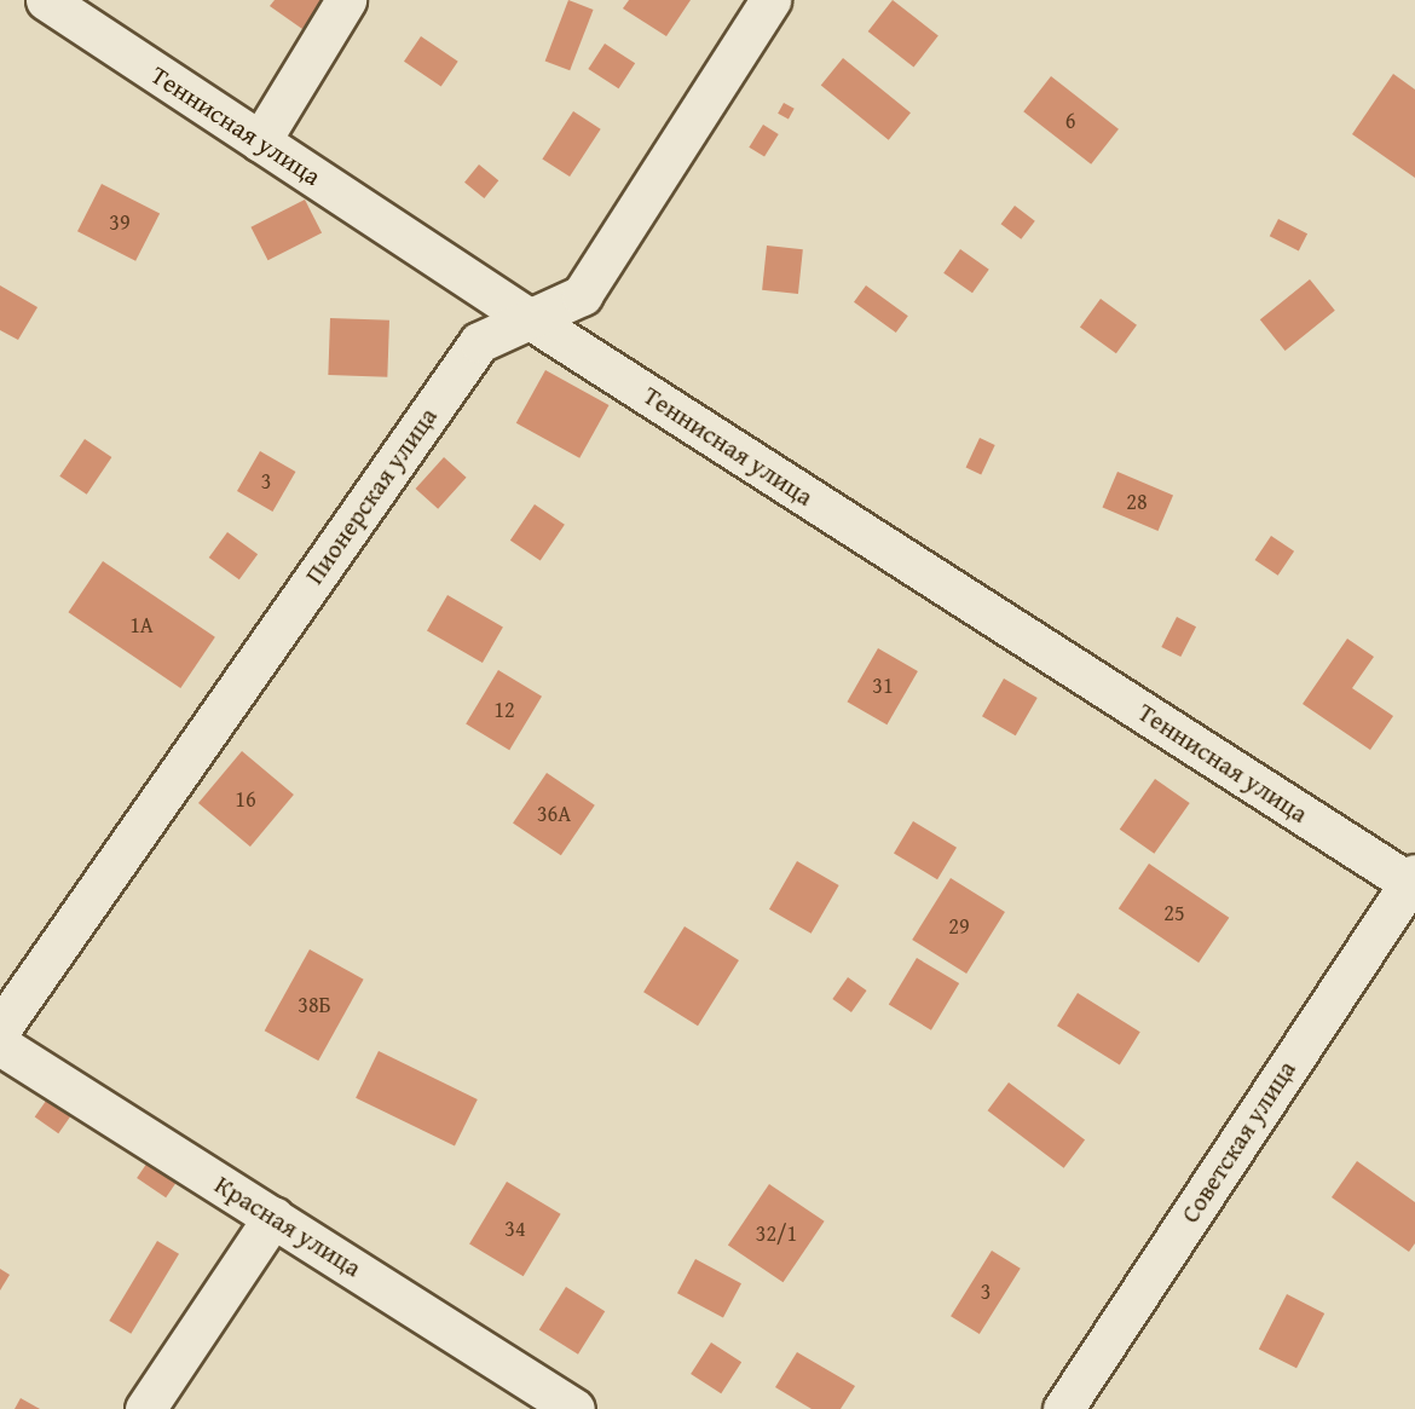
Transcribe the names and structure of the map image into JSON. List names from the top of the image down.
{
  "streets": {
    "street": [
      "Теннисная улица",
      "Пионерская улица",
      "Советская улица",
      "Красная улица"
    ]
  },
  "crossings": [
    ["Теннисная улица", "Пионерская улица"],
    ["Теннисная улица", "Советская улица"]
  ],
  "house_numbers": [
    "6",
    "39",
    "3",
    "28",
    "1А",
    "31",
    "12",
    "16",
    "36А",
    "25",
    "29",
    "38Б",
    "34",
    "32/1",
    "3"
  ]
}
